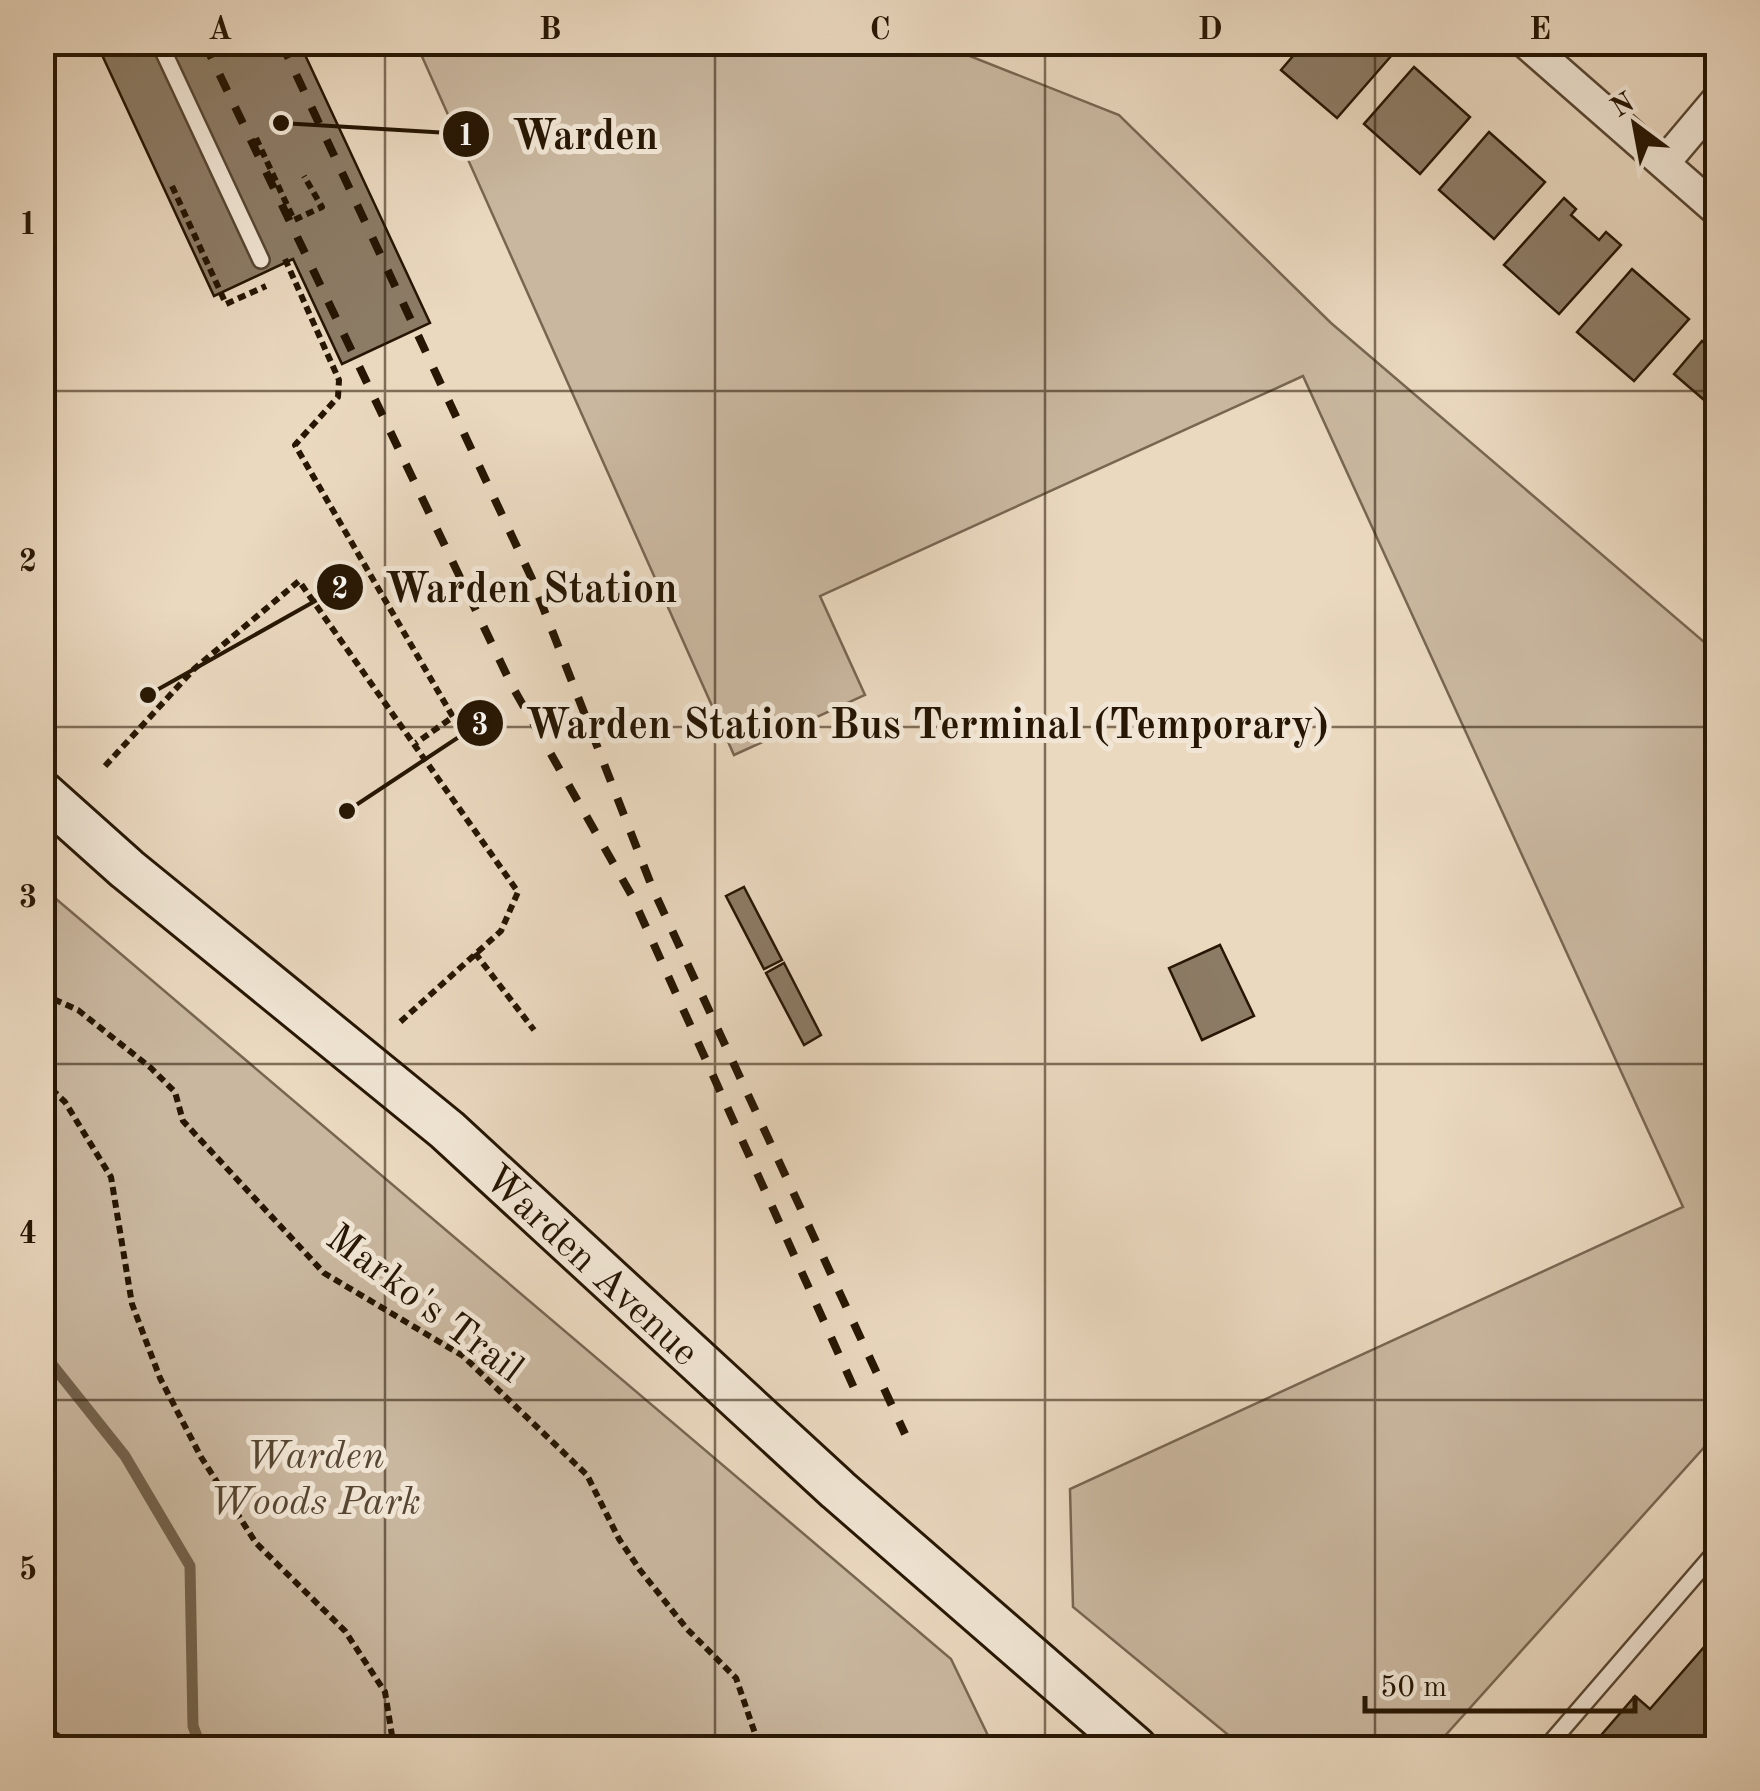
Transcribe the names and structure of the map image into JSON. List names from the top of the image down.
{
  "streets": {
    "main road": ["Warden Avenue"],
    "path": ["Marko's Trail"]
  },
  "parks": ["Warden Woods Park"],
  "places": ["Warden", "Warden Station", "Warden Station Bus Terminal (Temporary)"],
  "scale_bar": "50 m",
  "north": "top left",
  "grid": {
    "columns": [
      "A",
      "B",
      "C",
      "D",
      "E"
    ],
    "rows": [
      "1",
      "2",
      "3",
      "4",
      "5"
    ]
  }
}
